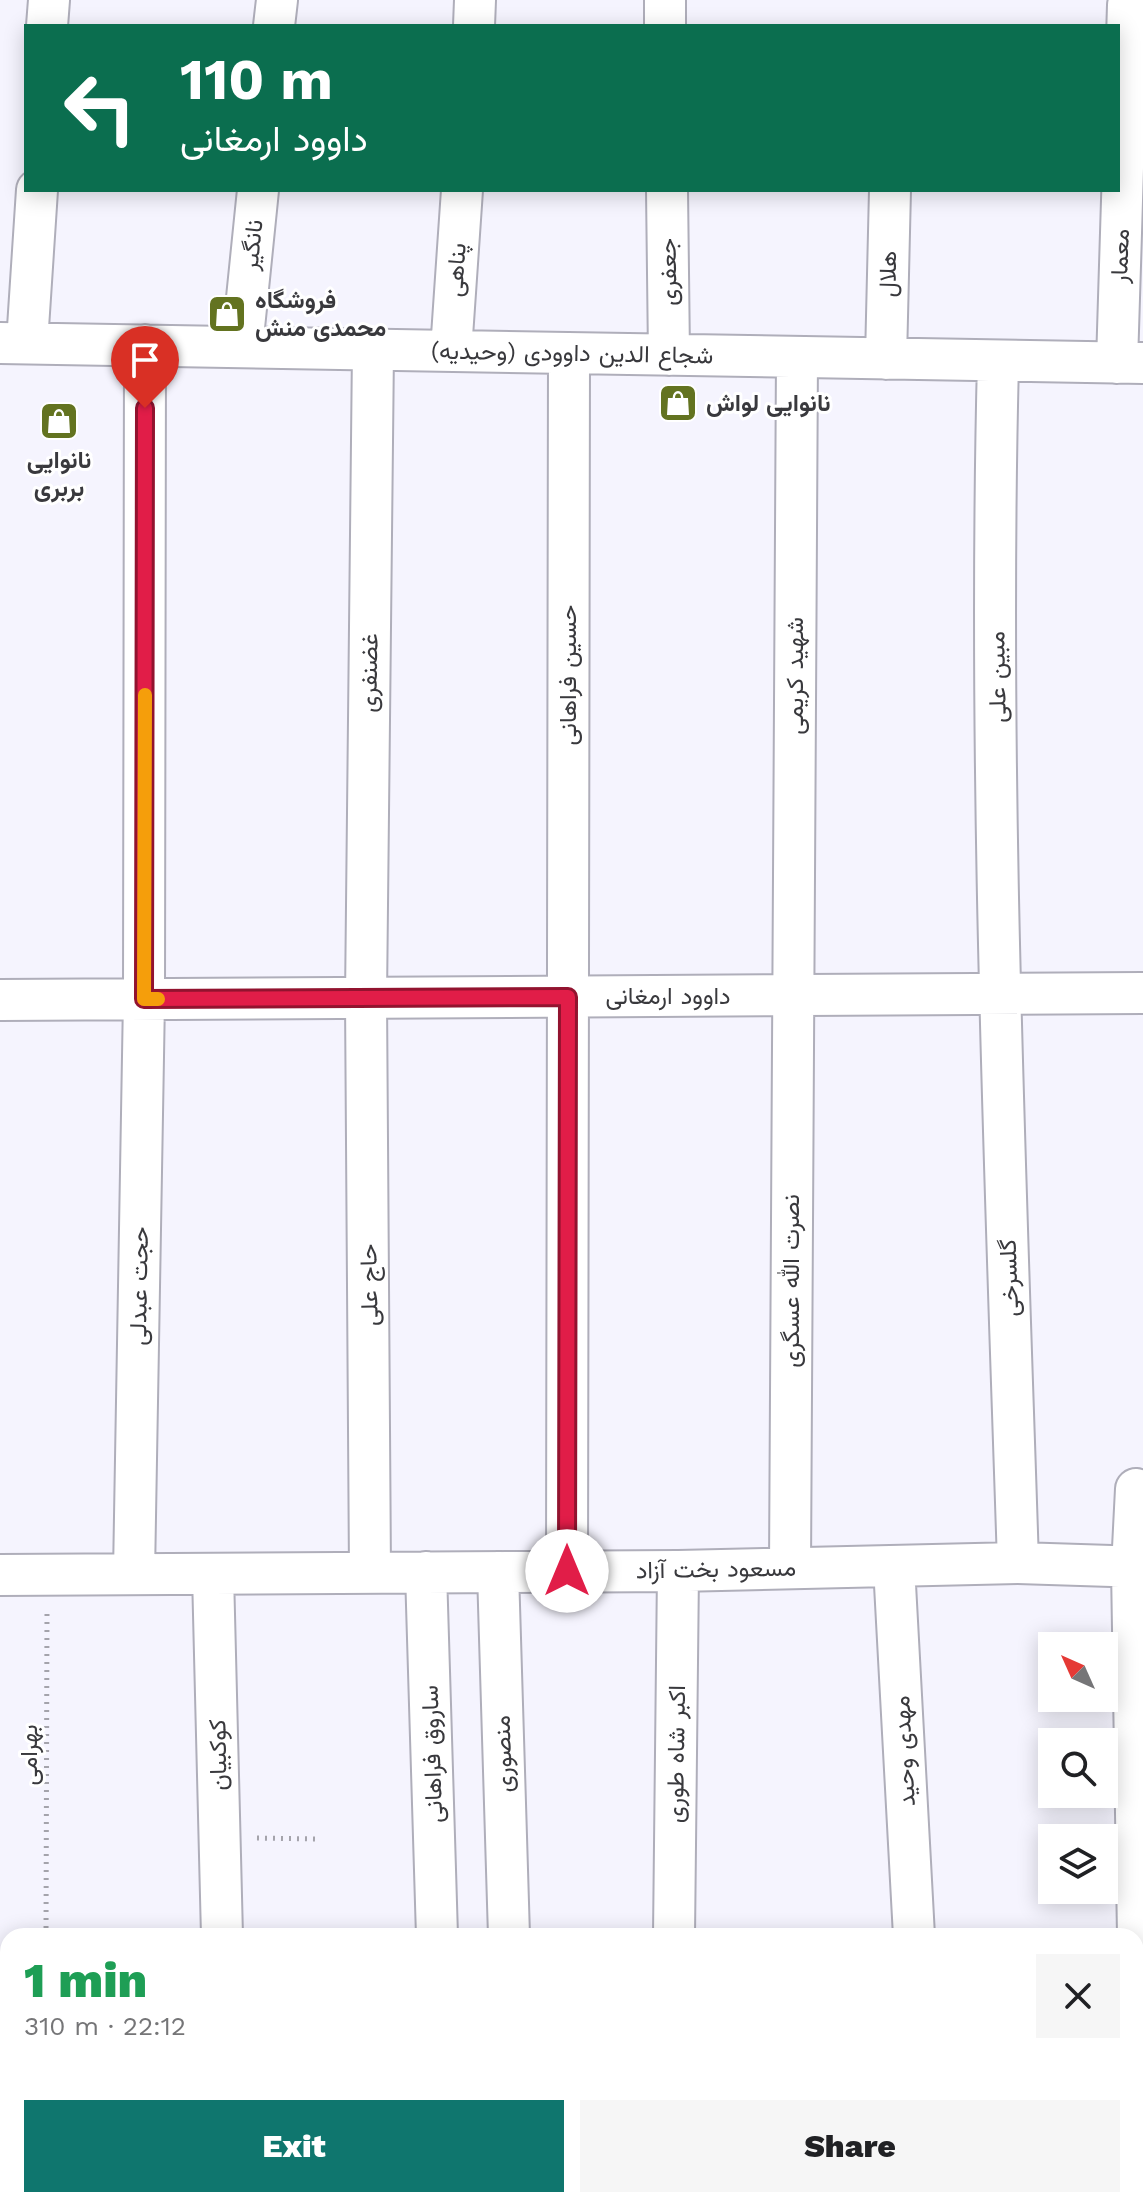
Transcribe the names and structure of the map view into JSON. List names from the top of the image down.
{
  "streets": {
    "street": [
      "نانگیر",
      "معمار",
      "پناهی",
      "جعفری",
      "هلال",
      "شجاع الدین داوودی (وحیدیه)",
      "غضنفری",
      "حسین فراهانی",
      "شهید کریمی",
      "مبین علی",
      "داوود ارمغانی",
      "گلسرخی",
      "نصرت الله عسگری",
      "حاج علی",
      "حجت عبدلی",
      "مسعود بخت آزاد",
      "مهدی وحید",
      "ساروق فراهانی",
      "منصوری",
      "اکبر شاه طوری",
      "کوکبیان"
    ],
    "path": ["بهرامی"]
  },
  "crossings": [
    ["نانگیر", "شجاع الدین داوودی (وحیدیه)"],
    ["معمار", "شجاع الدین داوودی (وحیدیه)"],
    ["پناهی", "شجاع الدین داوودی (وحیدیه)"],
    ["جعفری", "شجاع الدین داوودی (وحیدیه)"],
    ["هلال", "شجاع الدین داوودی (وحیدیه)"],
    ["شجاع الدین داوودی (وحیدیه)", "غضنفری"],
    ["شجاع الدین داوودی (وحیدیه)", "حسین فراهانی"],
    ["شجاع الدین داوودی (وحیدیه)", "شهید کریمی"],
    ["شجاع الدین داوودی (وحیدیه)", "مبین علی"],
    ["شجاع الدین داوودی (وحیدیه)", "حجت عبدلی"],
    ["غضنفری", "داوود ارمغانی"],
    ["غضنفری", "حاج علی"],
    ["حسین فراهانی", "داوود ارمغانی"],
    ["حسین فراهانی", "مسعود بخت آزاد"],
    ["شهید کریمی", "داوود ارمغانی"],
    ["شهید کریمی", "نصرت الله عسگری"],
    ["مبین علی", "داوود ارمغانی"],
    ["مبین علی", "گلسرخی"],
    ["داوود ارمغانی", "گلسرخی"],
    ["داوود ارمغانی", "نصرت الله عسگری"],
    ["داوود ارمغانی", "حاج علی"],
    ["داوود ارمغانی", "حجت عبدلی"],
    ["گلسرخی", "مسعود بخت آزاد"],
    ["نصرت الله عسگری", "مسعود بخت آزاد"],
    ["حاج علی", "مسعود بخت آزاد"],
    ["حجت عبدلی", "مسعود بخت آزاد"],
    ["مسعود بخت آزاد", "مهدی وحید"],
    ["مسعود بخت آزاد", "ساروق فراهانی"],
    ["مسعود بخت آزاد", "منصوری"],
    ["مسعود بخت آزاد", "اکبر شاه طوری"],
    ["مسعود بخت آزاد", "بهرامی"],
    ["مسعود بخت آزاد", "کوکبیان"]
  ],
  "places": {
    "shop": ["فروشگاه محمدی منش", "نانوایی لواش", "نانوایی بربری"]
  },
  "north": "top left",
  "page": {
    "turn": ["110 m", "داوود ارمغانی"],
    "heading": ["1 min", "310 m · 22:12"],
    "buttons": ["Exit", "Share"]
  }
}
